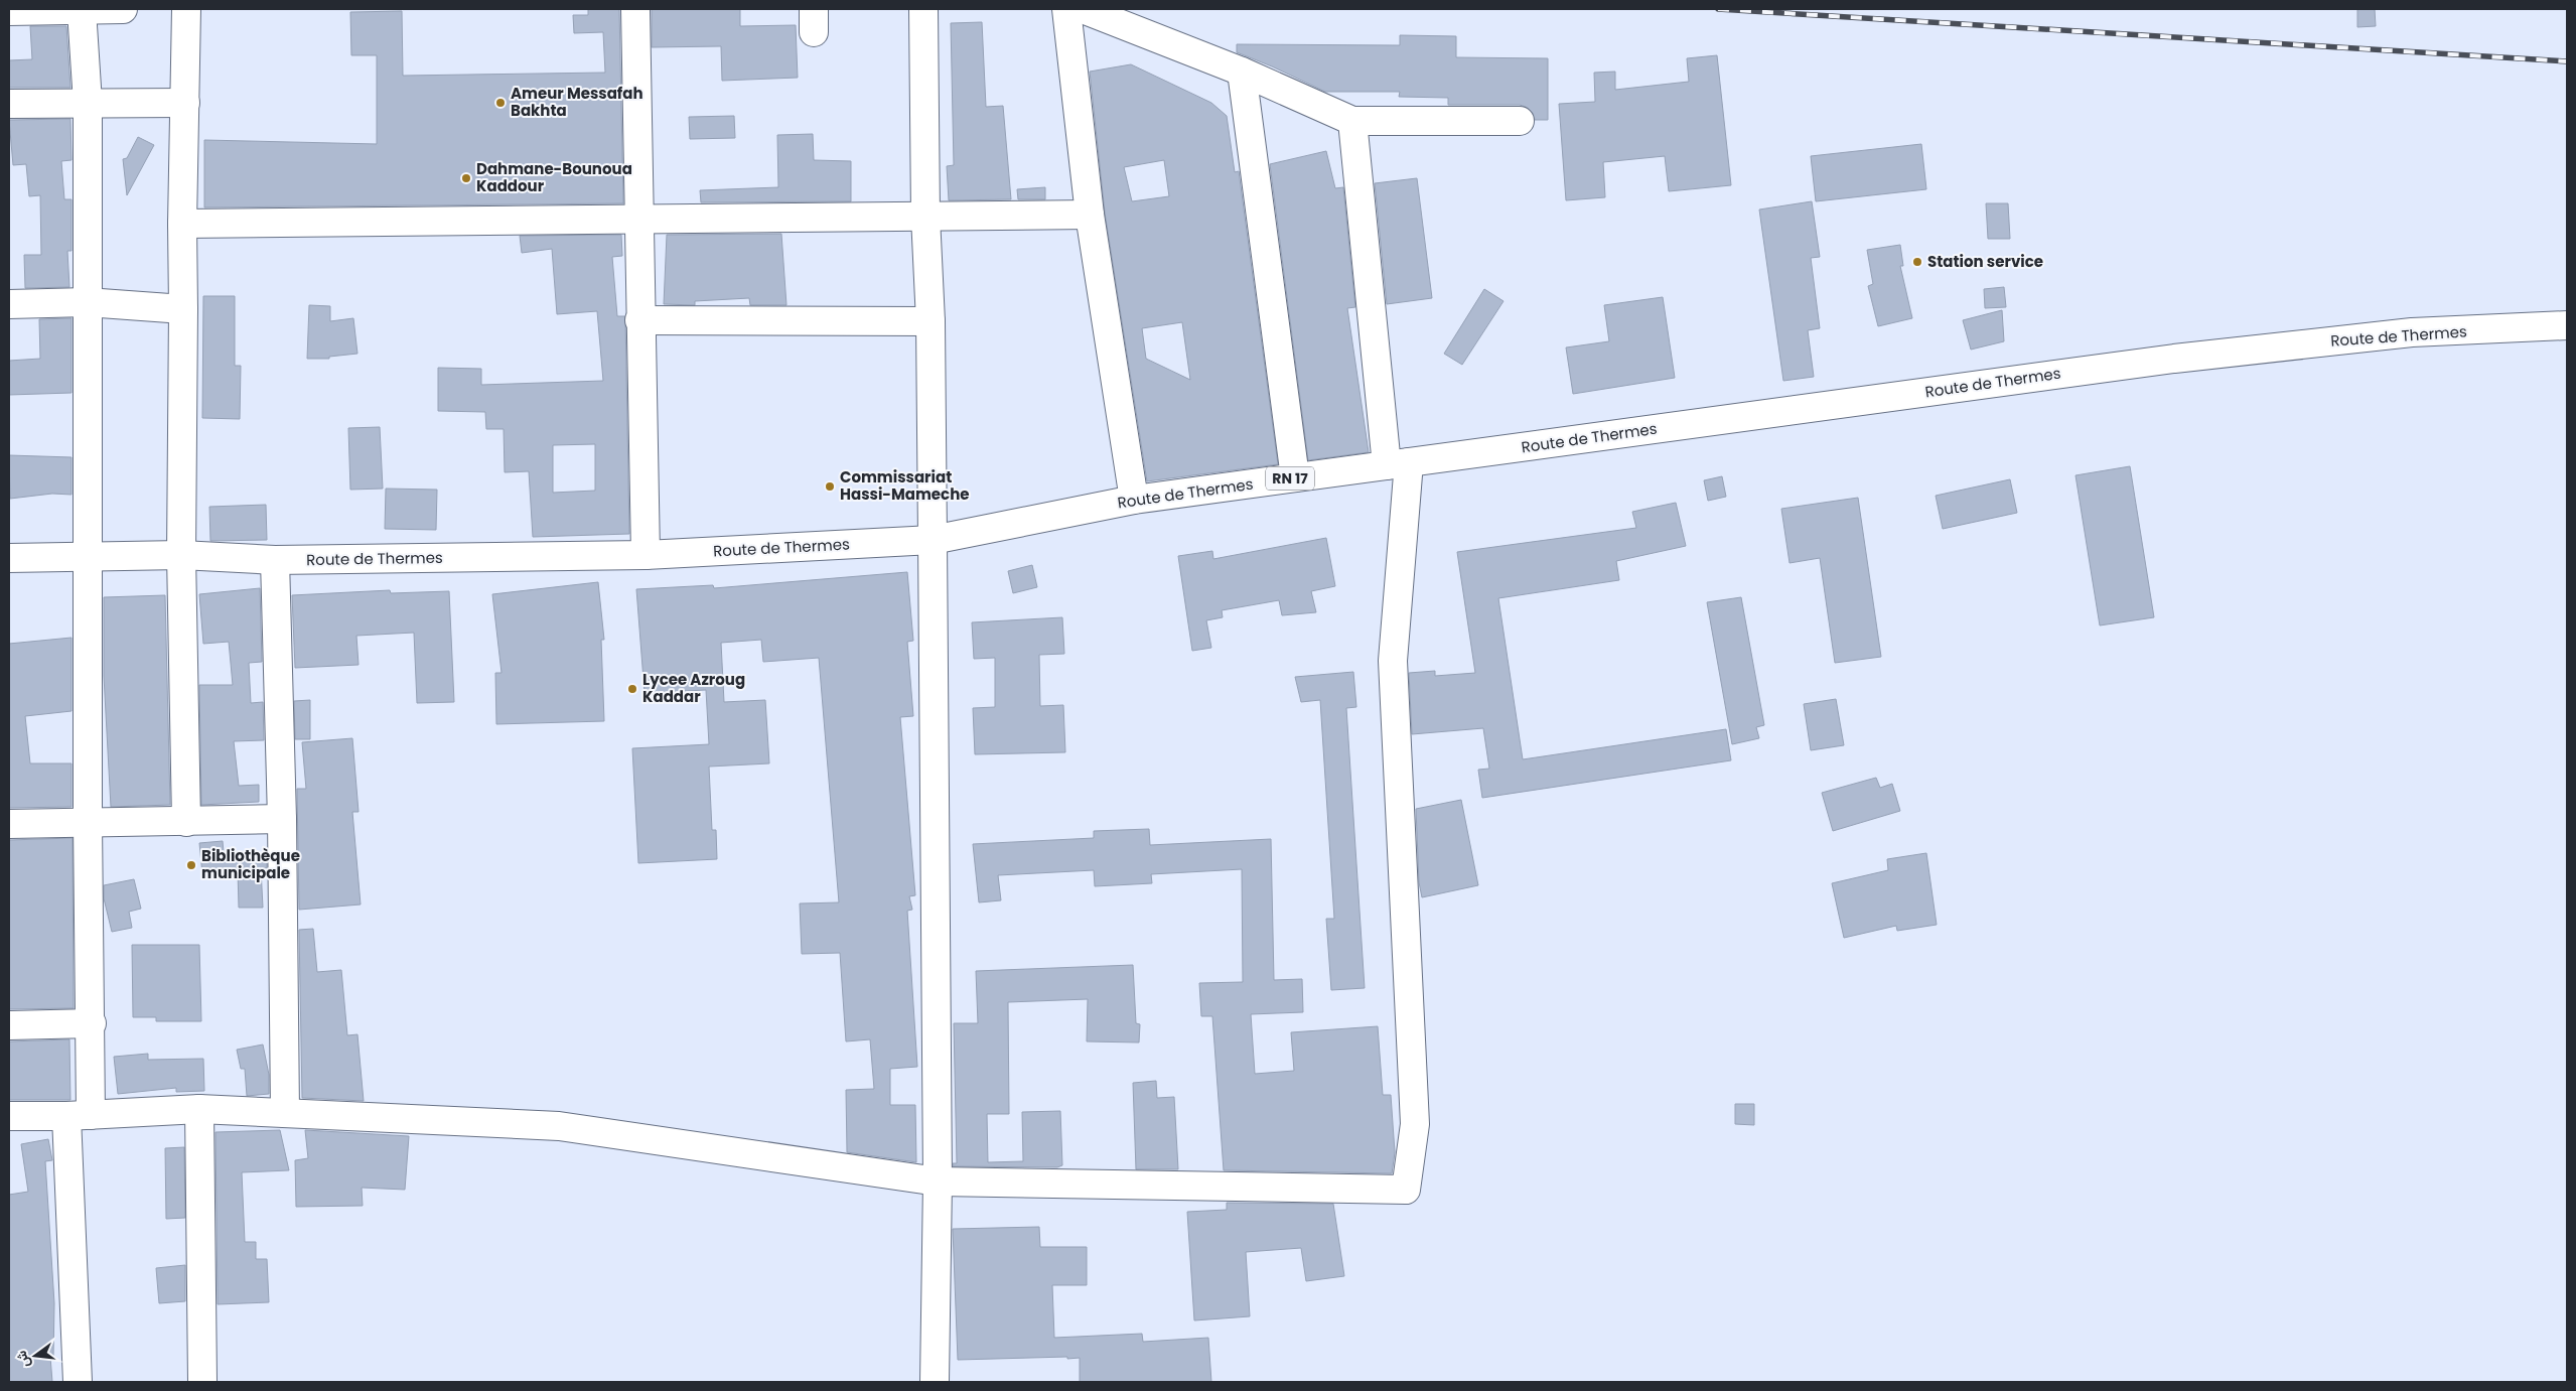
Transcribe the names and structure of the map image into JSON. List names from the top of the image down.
{
  "streets": {
    "street": ["Route de Thermes", "RN 17"]
  },
  "places": [
    "Ameur Messafah Bakhta",
    "Dahmane-Bounoua Kaddour",
    "Station service",
    "Commissariat Hassi-Mameche",
    "Lycee Azroug Kaddar",
    "Bibliothèque municipale"
  ],
  "north": "left"
}
